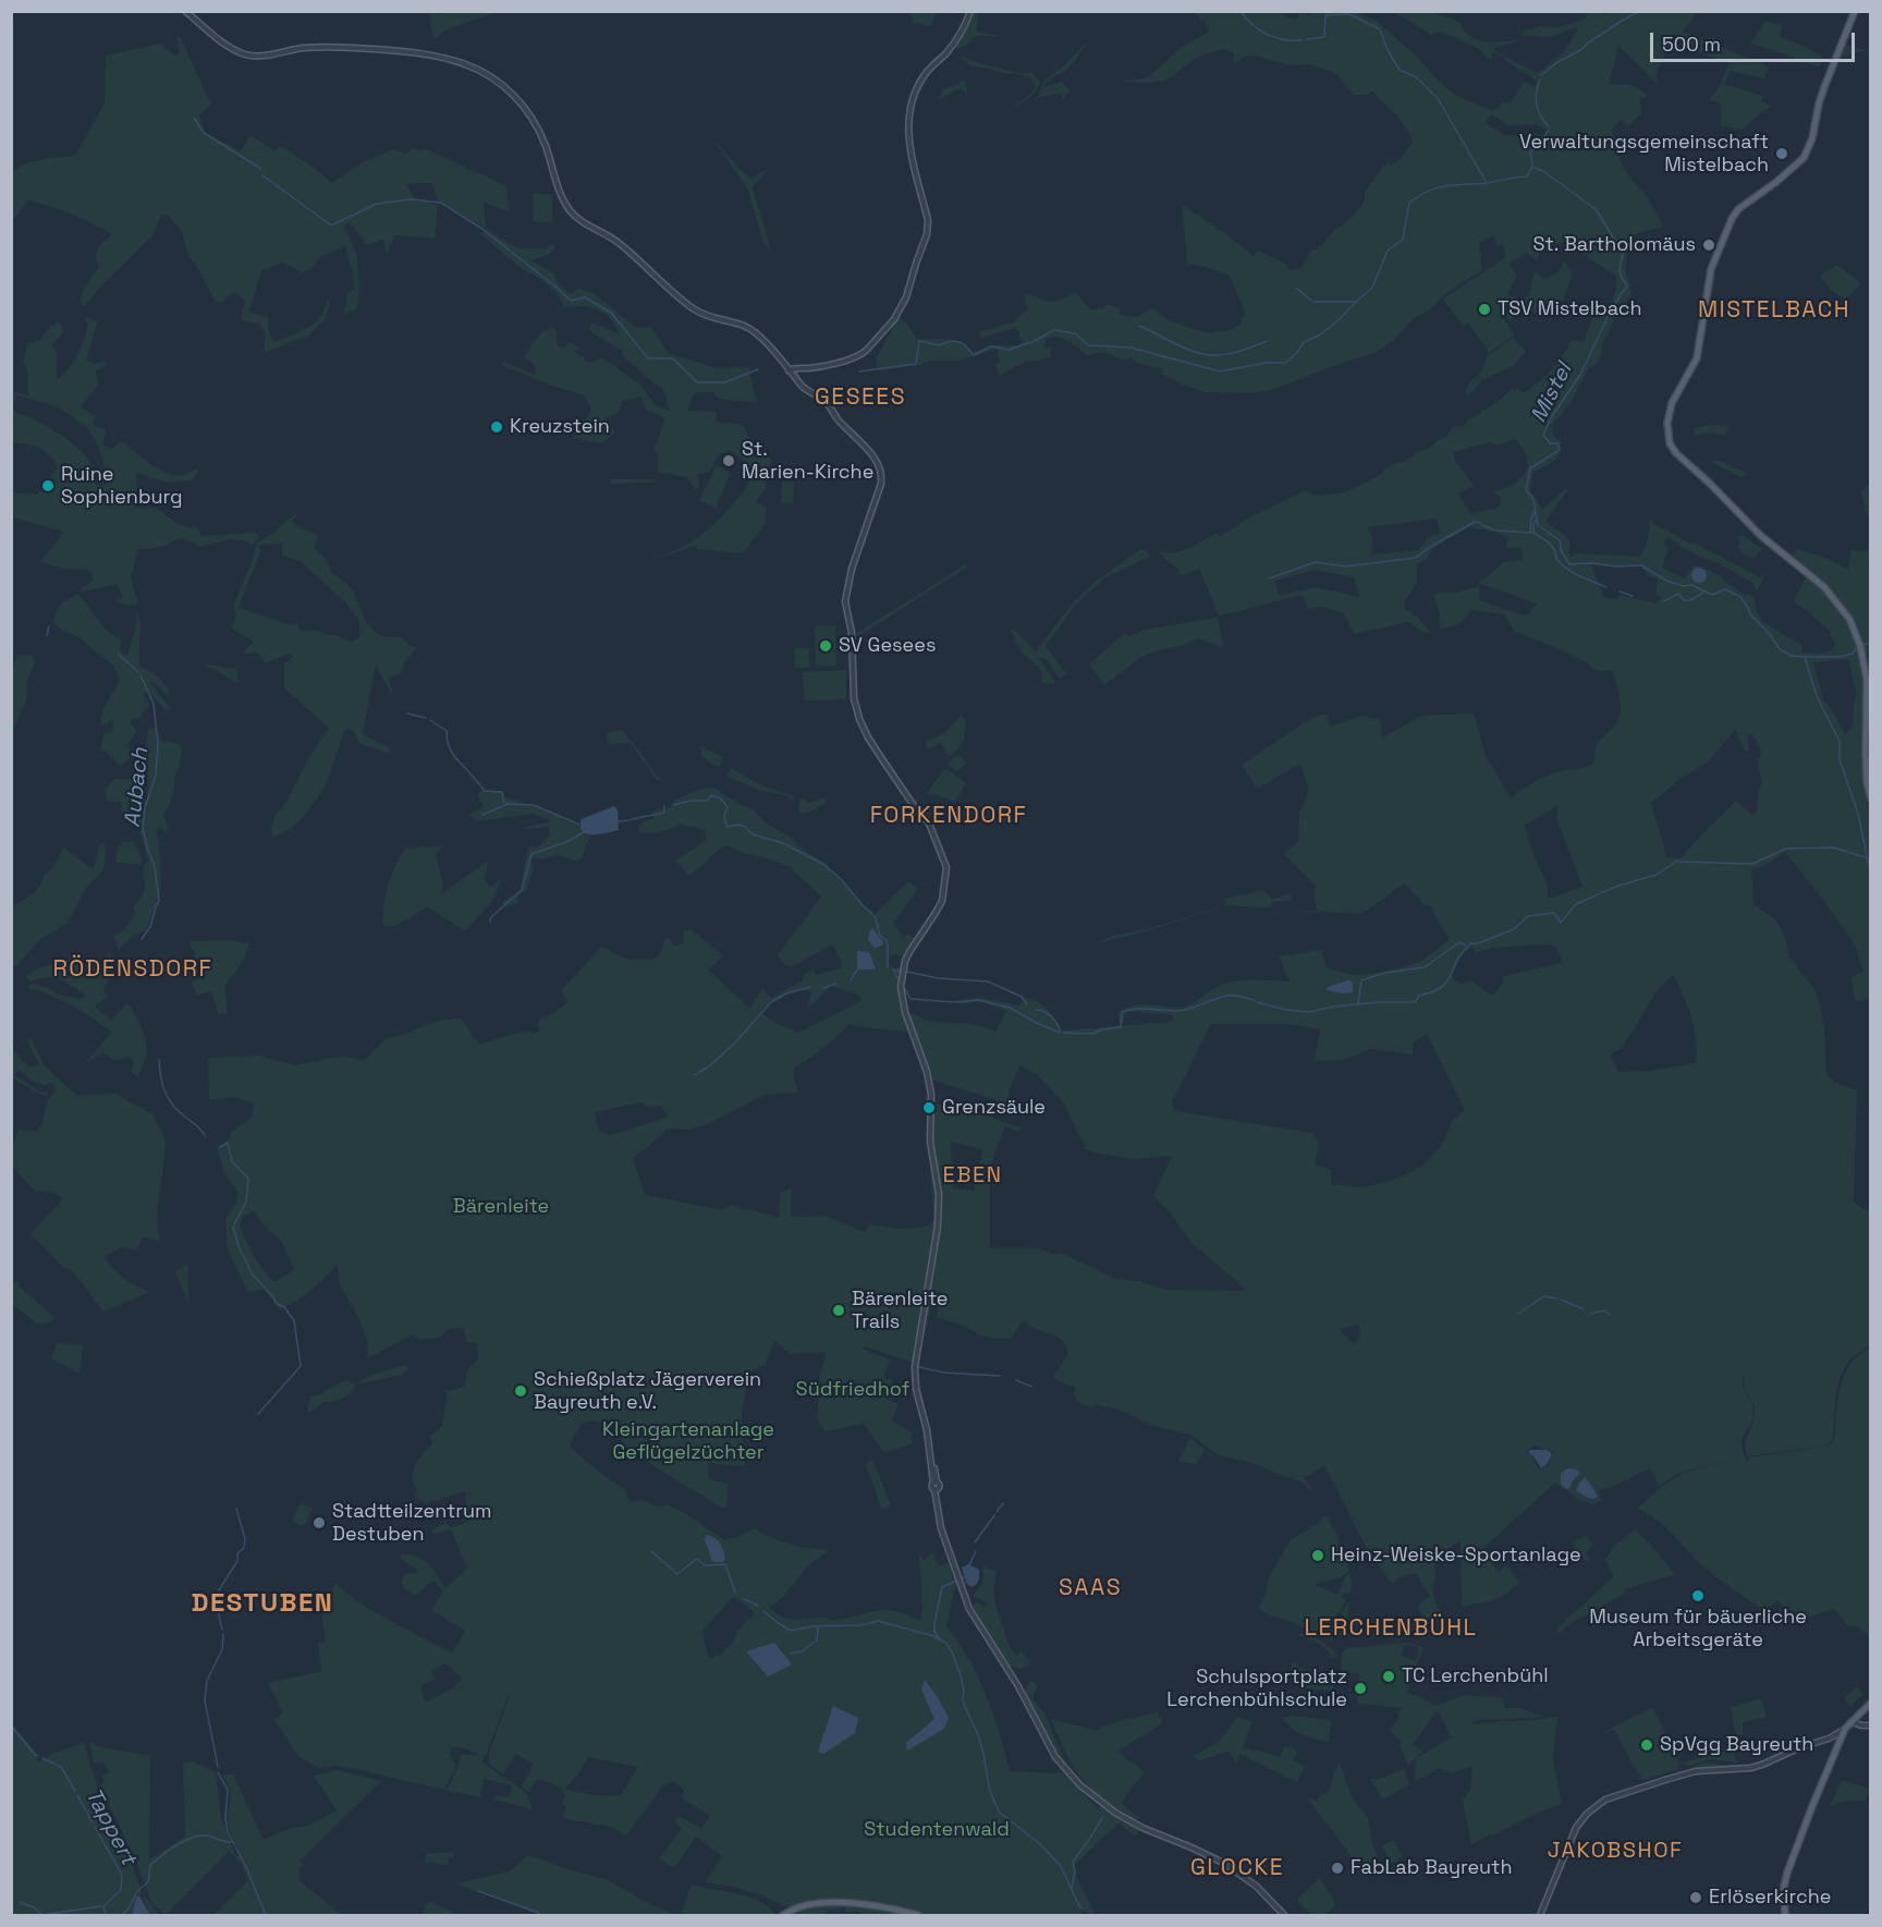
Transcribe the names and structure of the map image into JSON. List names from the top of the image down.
{
  "districts": [
    "MISTELBACH",
    "GESEES",
    "FORKENDORF",
    "RÖDENSDORF",
    "EBEN",
    "SAAS",
    "DESTUBEN",
    "LERCHENBÜHL",
    "JAKOBSHOF",
    "GLOCKE"
  ],
  "water": ["Mistel", "Aubach", "Tappert"],
  "parks": [
    "Bärenleite",
    "Südfriedhof",
    "Kleingartenanlage Geflügelzüchter",
    "Studentenwald"
  ],
  "places": [
    "Verwaltungsgemeinschaft Mistelbach",
    "St. Bartholomäus",
    "TSV Mistelbach",
    "Kreuzstein",
    "St. Marien-Kirche",
    "Ruine Sophienburg",
    "SV Gesees",
    "Grenzsäule",
    "Bärenleite Trails",
    "Schießplatz Jägerverein Bayreuth e.V.",
    "Stadtteilzentrum Destuben",
    "Heinz-Weiske-Sportanlage",
    "Museum für bäuerliche Arbeitsgeräte",
    "TC Lerchenbühl",
    "Schulsportplatz Lerchenbühlschule",
    "SpVgg Bayreuth",
    "FabLab Bayreuth",
    "Erlöserkirche"
  ],
  "scale_bar": "500 m"
}
